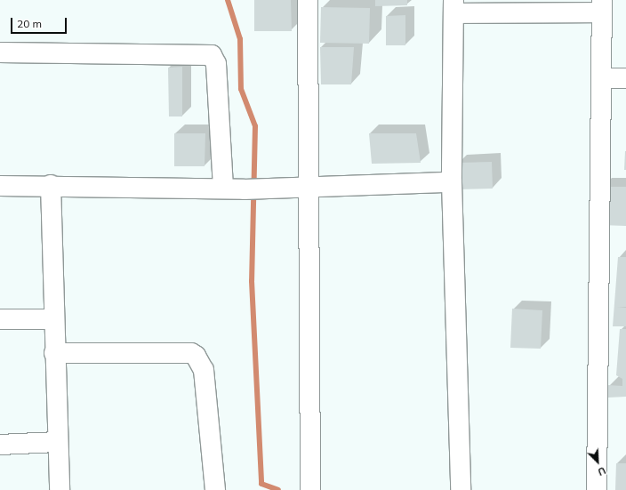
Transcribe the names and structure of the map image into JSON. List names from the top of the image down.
{
  "scale_bar": "20 m",
  "north": "bottom right"
}
